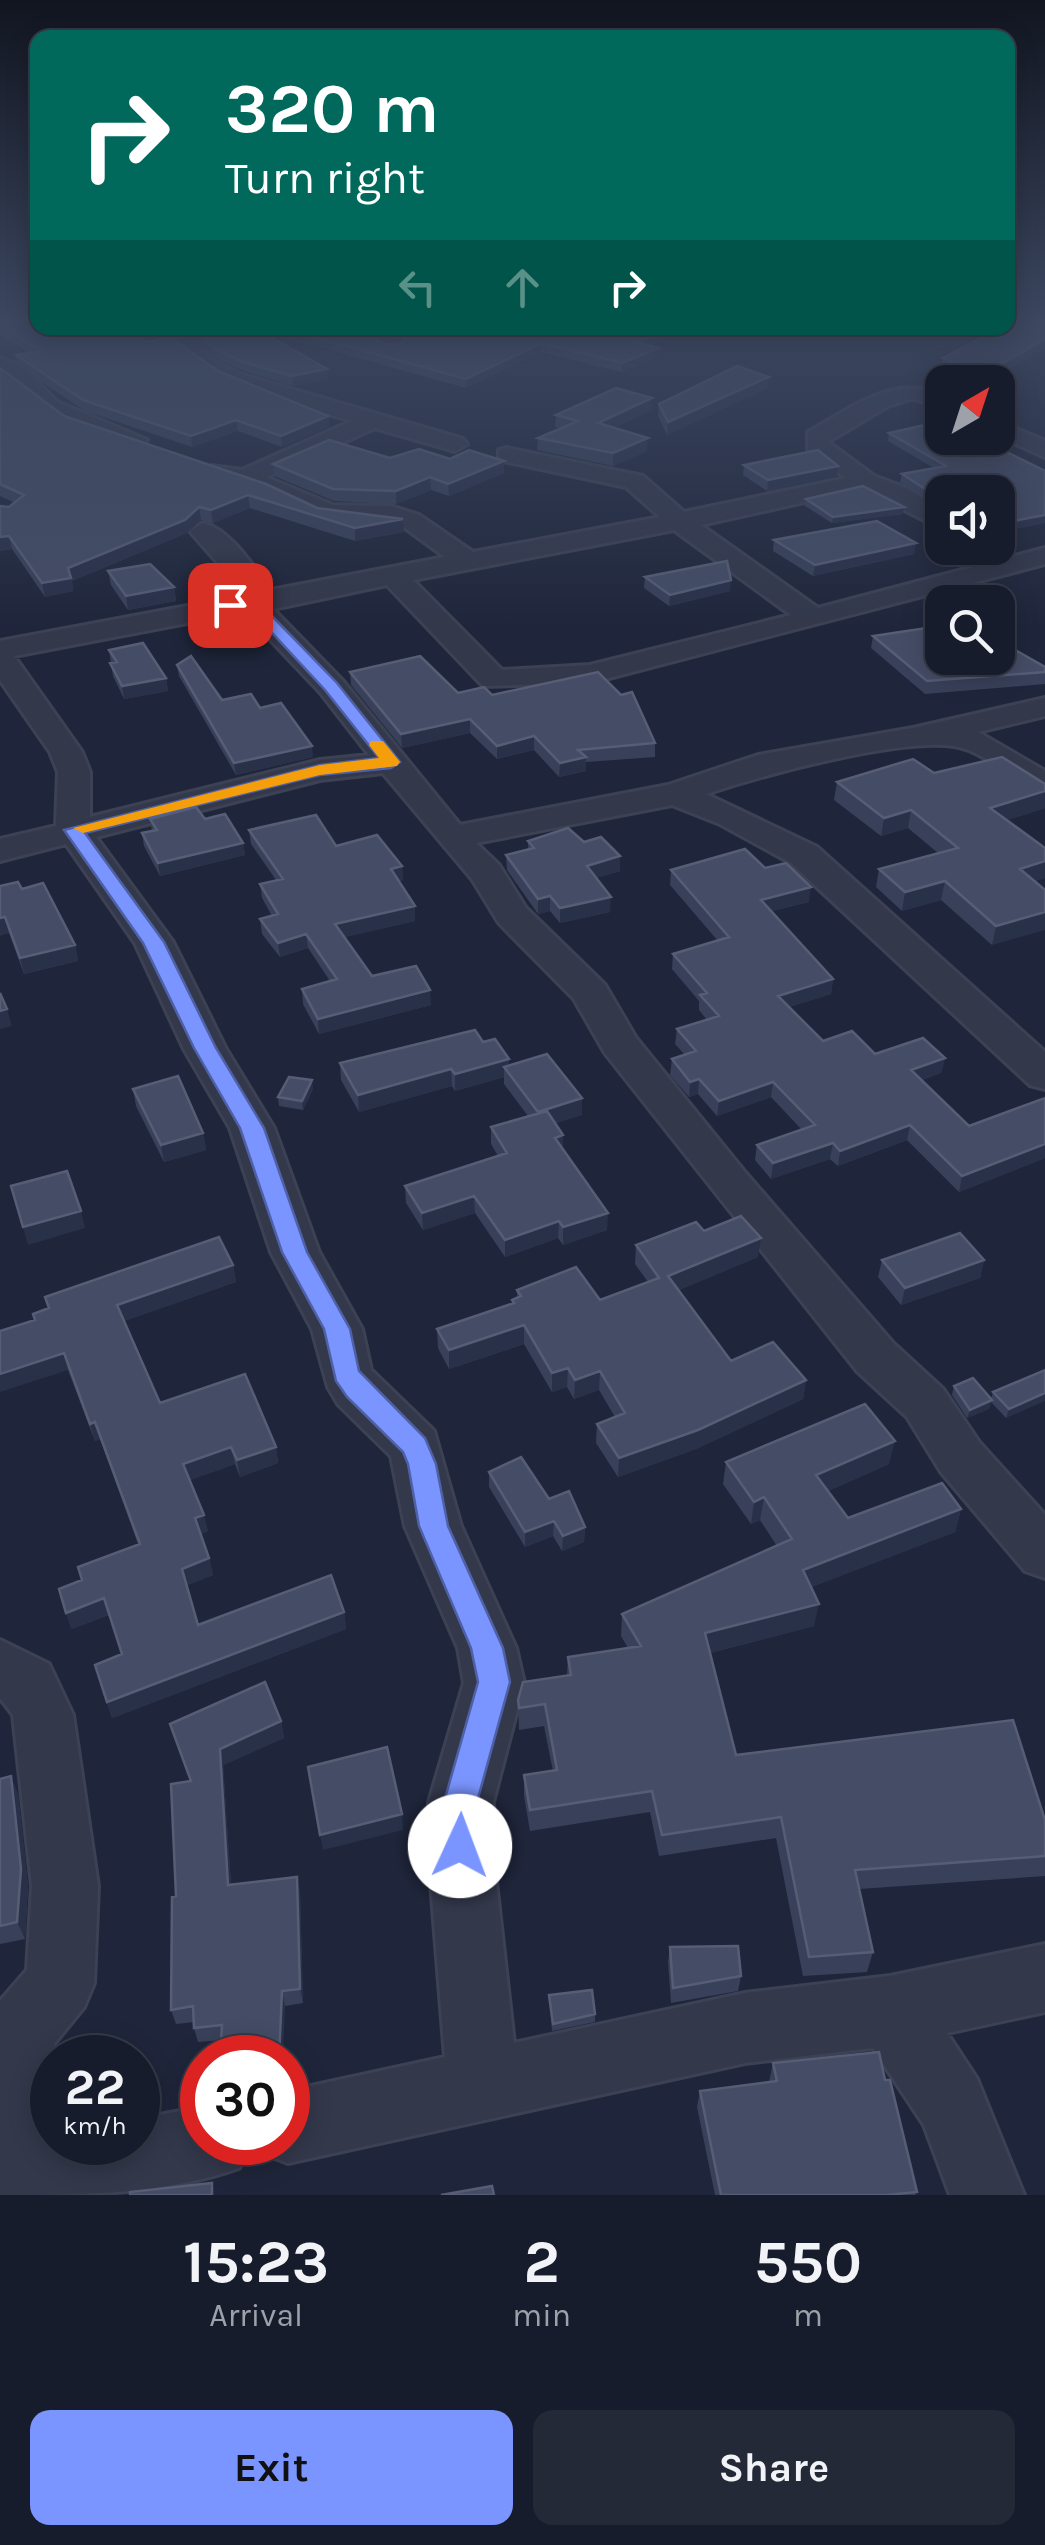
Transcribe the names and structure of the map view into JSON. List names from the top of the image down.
{
  "north": "top right",
  "page": {
    "turn": ["320 m", "Turn right"],
    "speed": "22 km/h",
    "limit": "30",
    "eta": [
      "15:23",
      "Arrival",
      "2",
      "min",
      "550",
      "m"
    ],
    "buttons": ["Exit", "Share"]
  }
}
